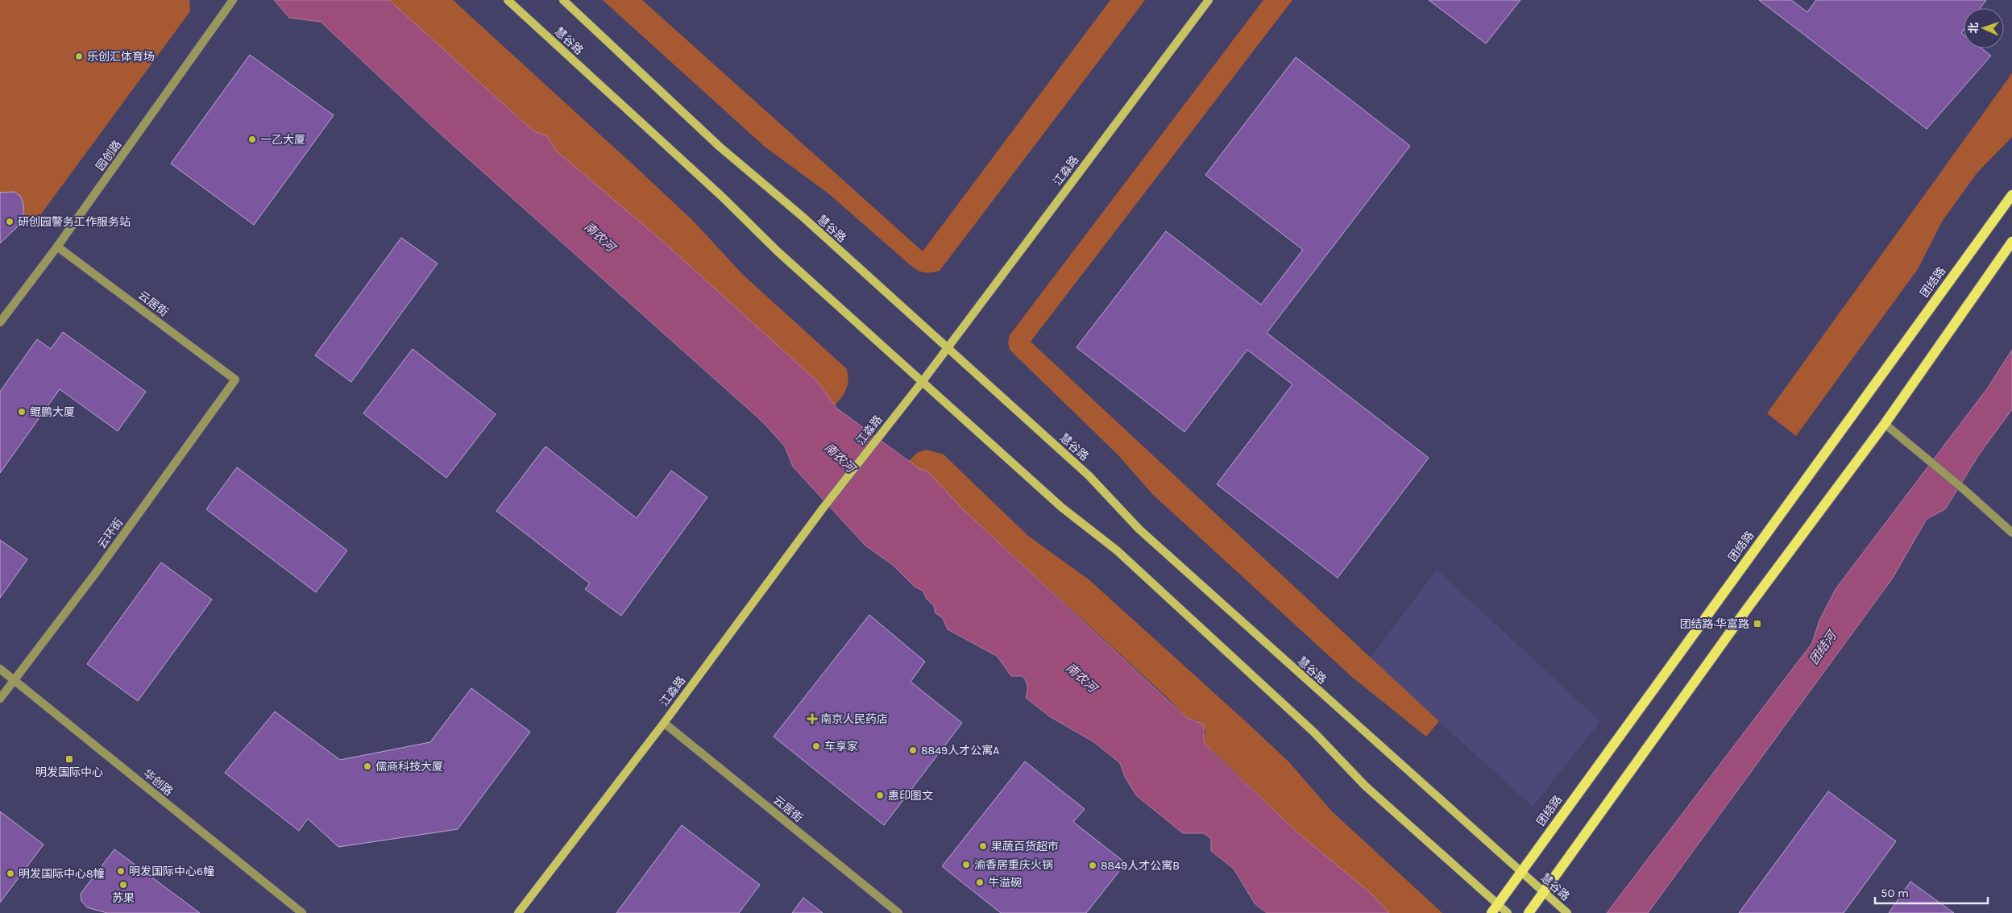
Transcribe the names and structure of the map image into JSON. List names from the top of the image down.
{
  "streets": {
    "main road": ["慧谷路", "江淼路", "团结路"],
    "street": [
      "园创路",
      "云居街",
      "云环街",
      "华创路"
    ]
  },
  "crossings": [
    ["慧谷路", "江淼路"],
    ["慧谷路", "团结路"],
    ["园创路", "云居街"],
    ["江淼路", "云居街"],
    ["云居街", "云环街"],
    ["云环街", "华创路"]
  ],
  "water": ["南农河", "团结河"],
  "places": {
    "other": [
      "乐创汇体育场",
      "一乙大厦",
      "研创园警务工作服务站",
      "鲲鹏大厦",
      "车享家",
      "8849人才公寓A",
      "儒商科技大厦",
      "惠印图文",
      "果蔬百货超市",
      "渝香居重庆火锅",
      "8849人才公寓B",
      "明发国际中心6幢",
      "明发国际中心8幢",
      "牛溢碗",
      "苏果"
    ],
    "transit": ["团结路·华富路", "明发国际中心"],
    "health": ["南京人民药店"]
  },
  "scale_bar": "50 m",
  "north": "left"
}
